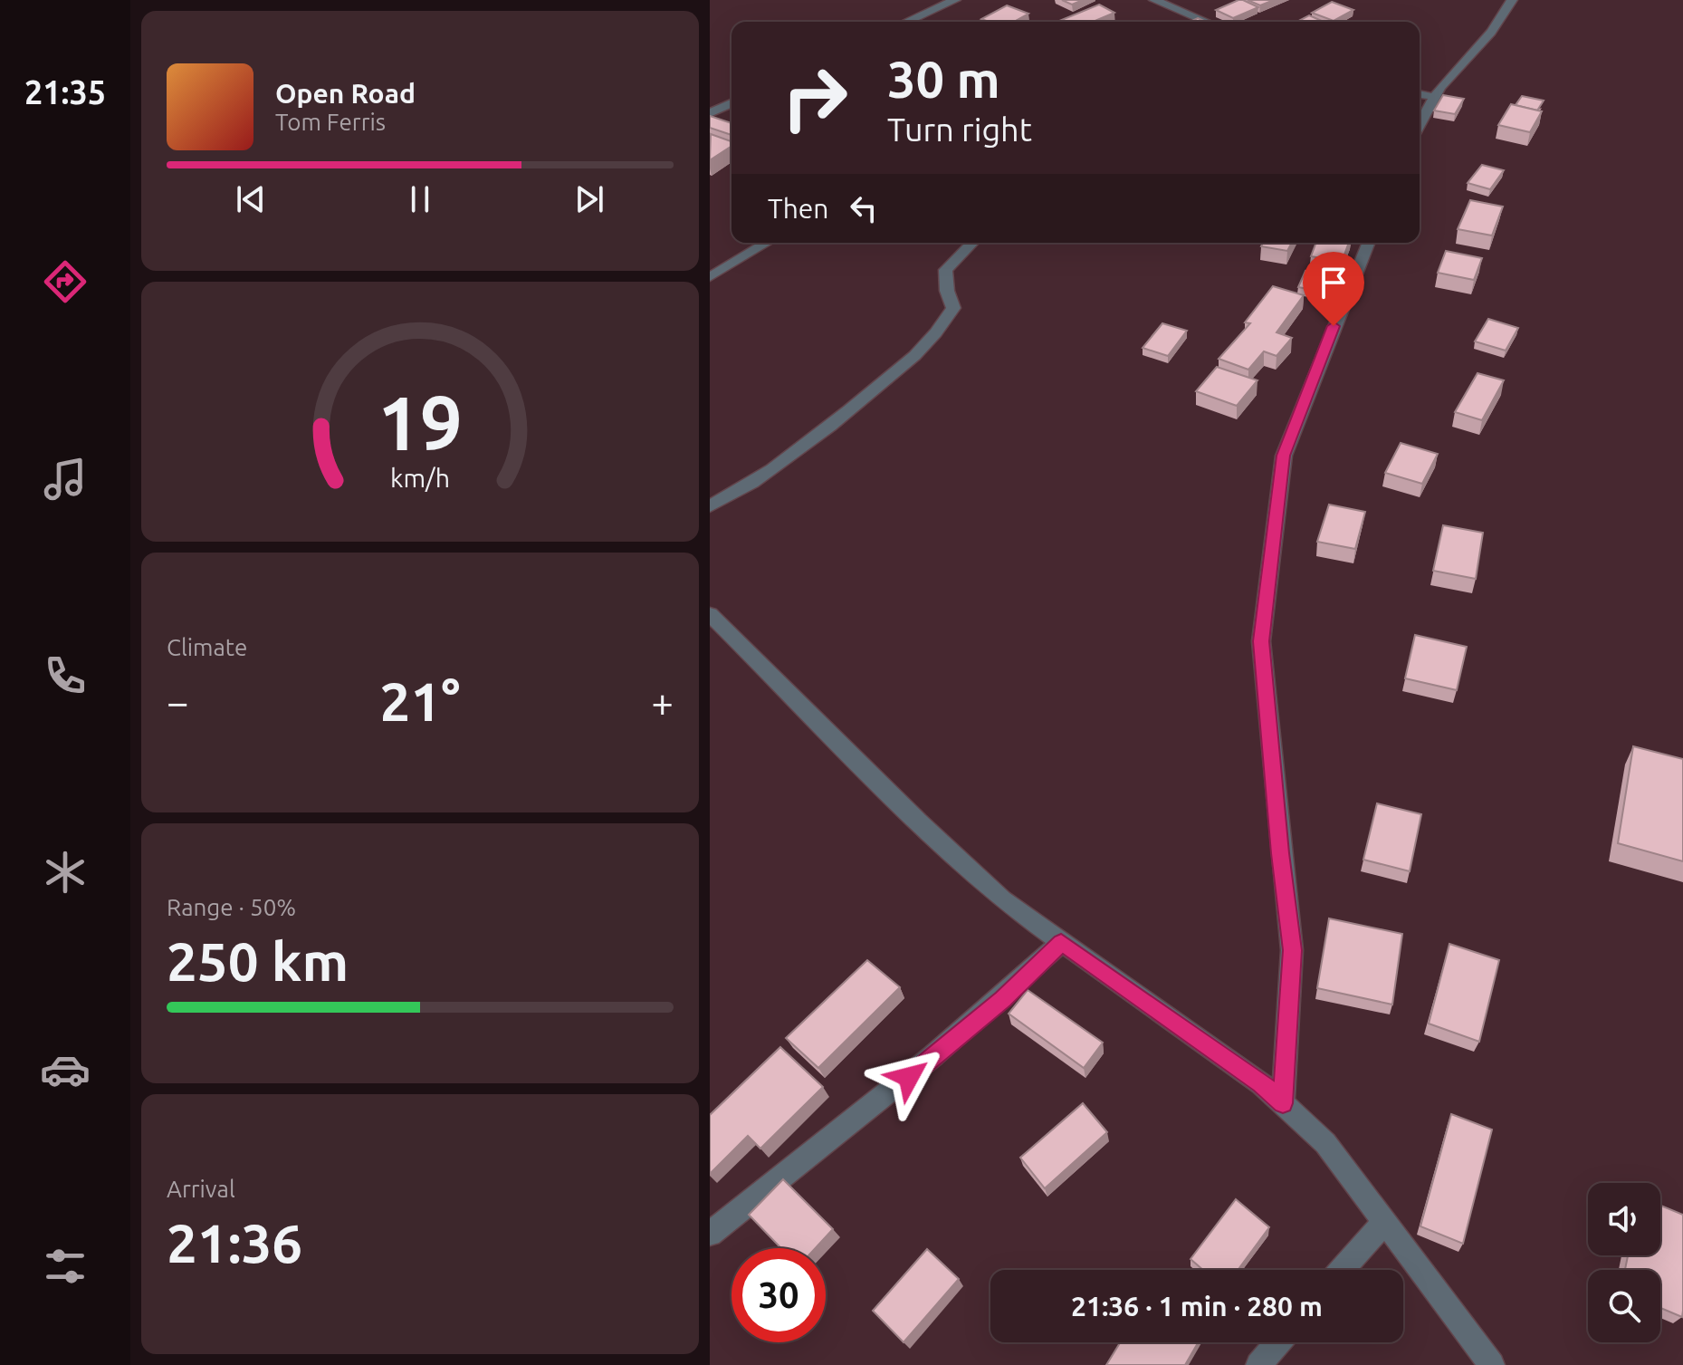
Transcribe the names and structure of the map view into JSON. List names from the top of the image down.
{
  "page": {
    "tabs": "21:35",
    "turn": ["30 m", "Turn right"],
    "song": ["Open Road", "Tom Ferris"],
    "then": "Then",
    "tile": [
      "Climate",
      ["Range · 50%", "250 km"],
      ["Arrival", "21:36"]
    ],
    "heat": ["−", "21°", "+"],
    "limit": "30",
    "trip": "21:36 · 1 min · 280 m",
    "gauge": ["19", "km/h"]
  }
}
